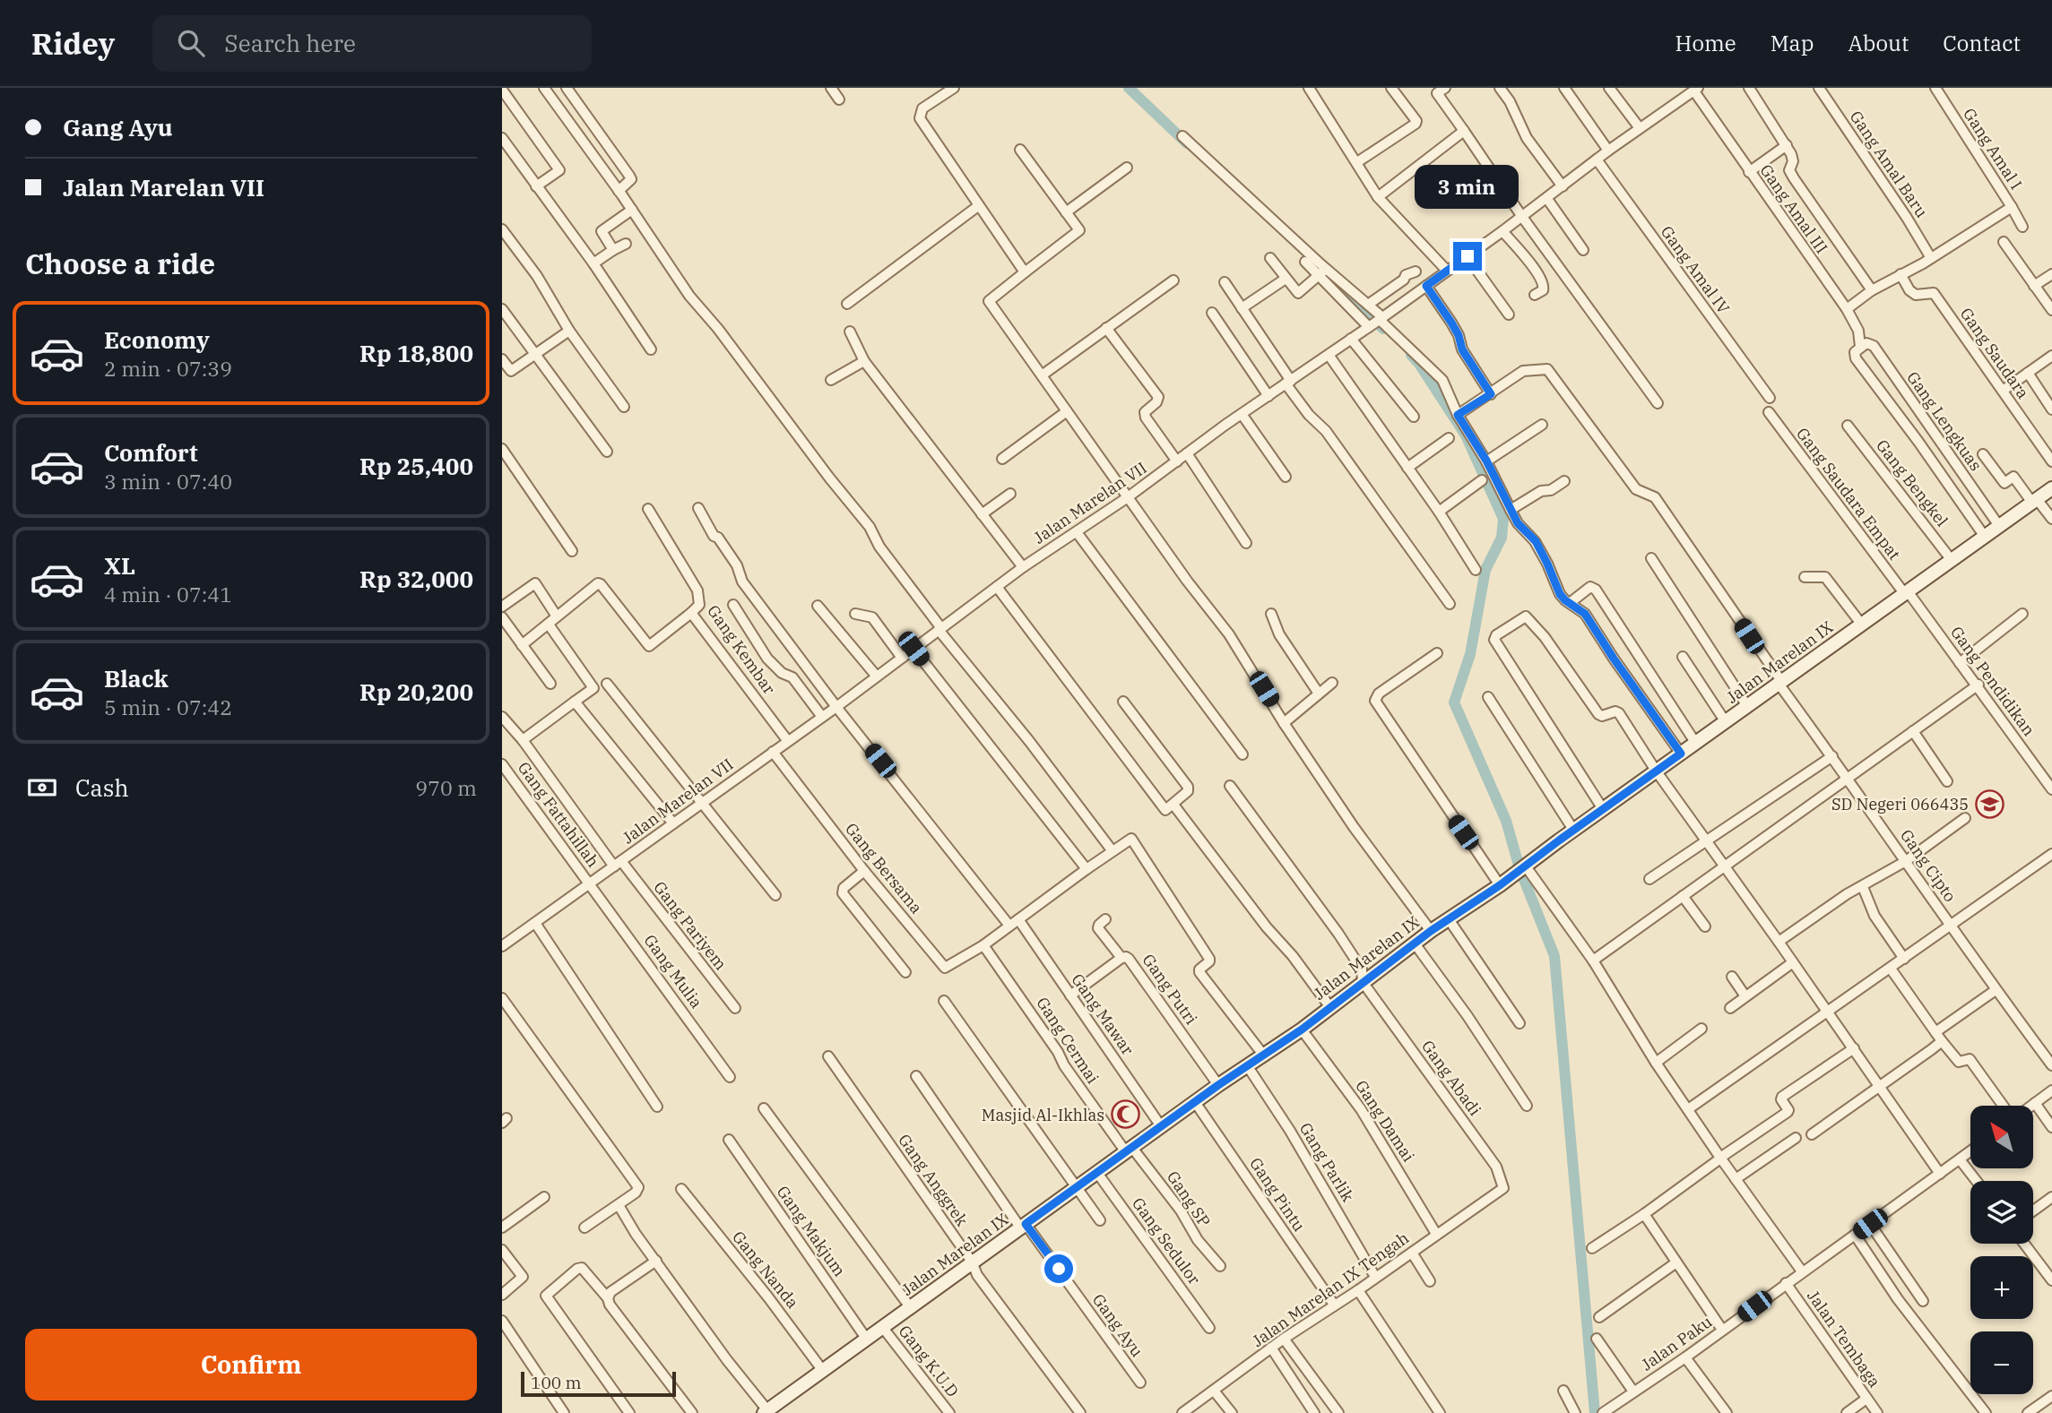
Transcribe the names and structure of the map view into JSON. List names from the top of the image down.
{
  "streets": {
    "main road": ["Jalan Marelan IX"],
    "street": [
      "Gang Amal I",
      "Gang Amal Baru",
      "Gang Amal III",
      "Gang Amal IV",
      "Gang Saudara",
      "Gang Lengkuas",
      "Gang Bengkel",
      "Gang Saudara Empat",
      "Jalan Marelan VII",
      "Gang Kembar",
      "Gang Pendidikan",
      "Gang Fattahillah",
      "Gang Cipto",
      "Gang Bersama",
      "Gang Pariyem",
      "Gang Mulia",
      "Gang Putri",
      "Gang Mawar",
      "Gang Cermai",
      "Gang Abadi",
      "Gang Damai",
      "Gang Parlik",
      "Gang Anggrek",
      "Gang Pintu",
      "Gang SP",
      "Gang Makjum",
      "Gang Sedulor",
      "Gang Nanda",
      "Jalan Marelan IX Tengah",
      "Gang Ayu",
      "Jalan Tembaga",
      "Jalan Paku",
      "Gang K.U.D"
    ]
  },
  "crossings": [
    ["Gang Amal III", "Gang Lengkuas"],
    ["Gang Amal III", "Jalan Marelan VII"],
    ["Gang Amal III", "Jalan Marelan IX"],
    ["Gang Amal IV", "Jalan Marelan VII"],
    ["Gang Lengkuas", "Jalan Marelan IX"],
    ["Gang Bengkel", "Jalan Marelan IX"],
    ["Gang Saudara Empat", "Jalan Marelan IX"],
    ["Gang Saudara Empat", "Gang Pendidikan"],
    ["Jalan Marelan VII", "Gang Kembar"],
    ["Jalan Marelan VII", "Gang Fattahillah"],
    ["Jalan Marelan VII", "Gang Bersama"],
    ["Jalan Marelan VII", "Gang Pariyem"],
    ["Jalan Marelan VII", "Gang Mulia"],
    ["Jalan Marelan VII", "Gang Mawar"],
    ["Jalan Marelan IX", "Gang Pendidikan"],
    ["Jalan Marelan IX", "Gang Cipto"],
    ["Jalan Marelan IX", "Gang Putri"],
    ["Jalan Marelan IX", "Gang Mawar"],
    ["Jalan Marelan IX", "Gang Cermai"],
    ["Jalan Marelan IX", "Gang Abadi"],
    ["Jalan Marelan IX", "Gang Damai"],
    ["Jalan Marelan IX", "Gang Parlik"],
    ["Jalan Marelan IX", "Gang Anggrek"],
    ["Jalan Marelan IX", "Gang Pintu"],
    ["Jalan Marelan IX", "Gang SP"],
    ["Jalan Marelan IX", "Gang Makjum"],
    ["Jalan Marelan IX", "Gang Sedulor"],
    ["Jalan Marelan IX", "Gang Nanda"],
    ["Jalan Marelan IX", "Gang Ayu"],
    ["Jalan Marelan IX", "Gang K.U.D"],
    ["Gang Fattahillah", "Gang Mulia"],
    ["Gang Bersama", "Gang Cermai"],
    ["Gang Cermai", "Gang SP"],
    ["Gang Abadi", "Jalan Marelan IX Tengah"],
    ["Gang Damai", "Jalan Marelan IX Tengah"],
    ["Gang Parlik", "Jalan Marelan IX Tengah"],
    ["Gang Pintu", "Jalan Marelan IX Tengah"],
    ["Jalan Tembaga", "Jalan Paku"]
  ],
  "places": {
    "school or university": ["SD Negeri 066435"],
    "mosque": ["Masjid Al-Ikhlas"]
  },
  "scale_bar": "100 m",
  "north": "top left",
  "page": {
    "header": "Ridey",
    "search": "Search here",
    "nav": [
      "Home",
      "Map",
      "About",
      "Contact"
    ],
    "banner": ["Gang Ayu", "Jalan Marelan VII"],
    "bubble": "3 min",
    "heading": "Choose a ride",
    "list": [
      {
        "name": "Economy",
        "note": "2 min · 07:39",
        "value": "Rp 18,800"
      },
      {
        "name": "Comfort",
        "note": "3 min · 07:40",
        "value": "Rp 25,400"
      },
      {
        "name": "XL",
        "note": "4 min · 07:41",
        "value": "Rp 32,000"
      },
      {
        "name": "Black",
        "note": "5 min · 07:42",
        "value": "Rp 20,200"
      }
    ],
    "pay": ["Cash", "970 m"],
    "map_buttons": ["+", "−"],
    "buttons": "Confirm",
    "scale": "100 m"
  }
}
